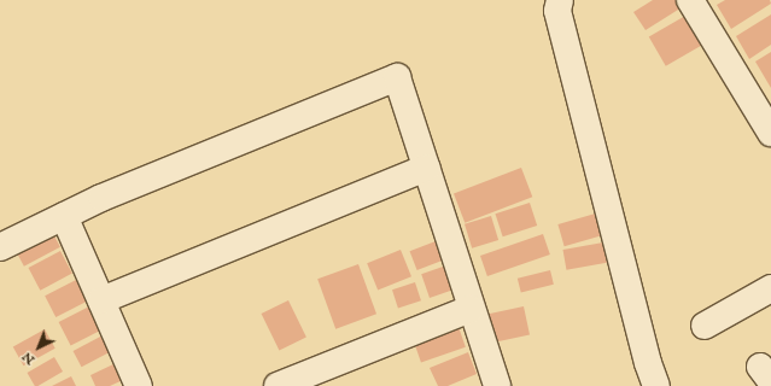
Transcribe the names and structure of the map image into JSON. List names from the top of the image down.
{
  "north": "bottom left"
}
